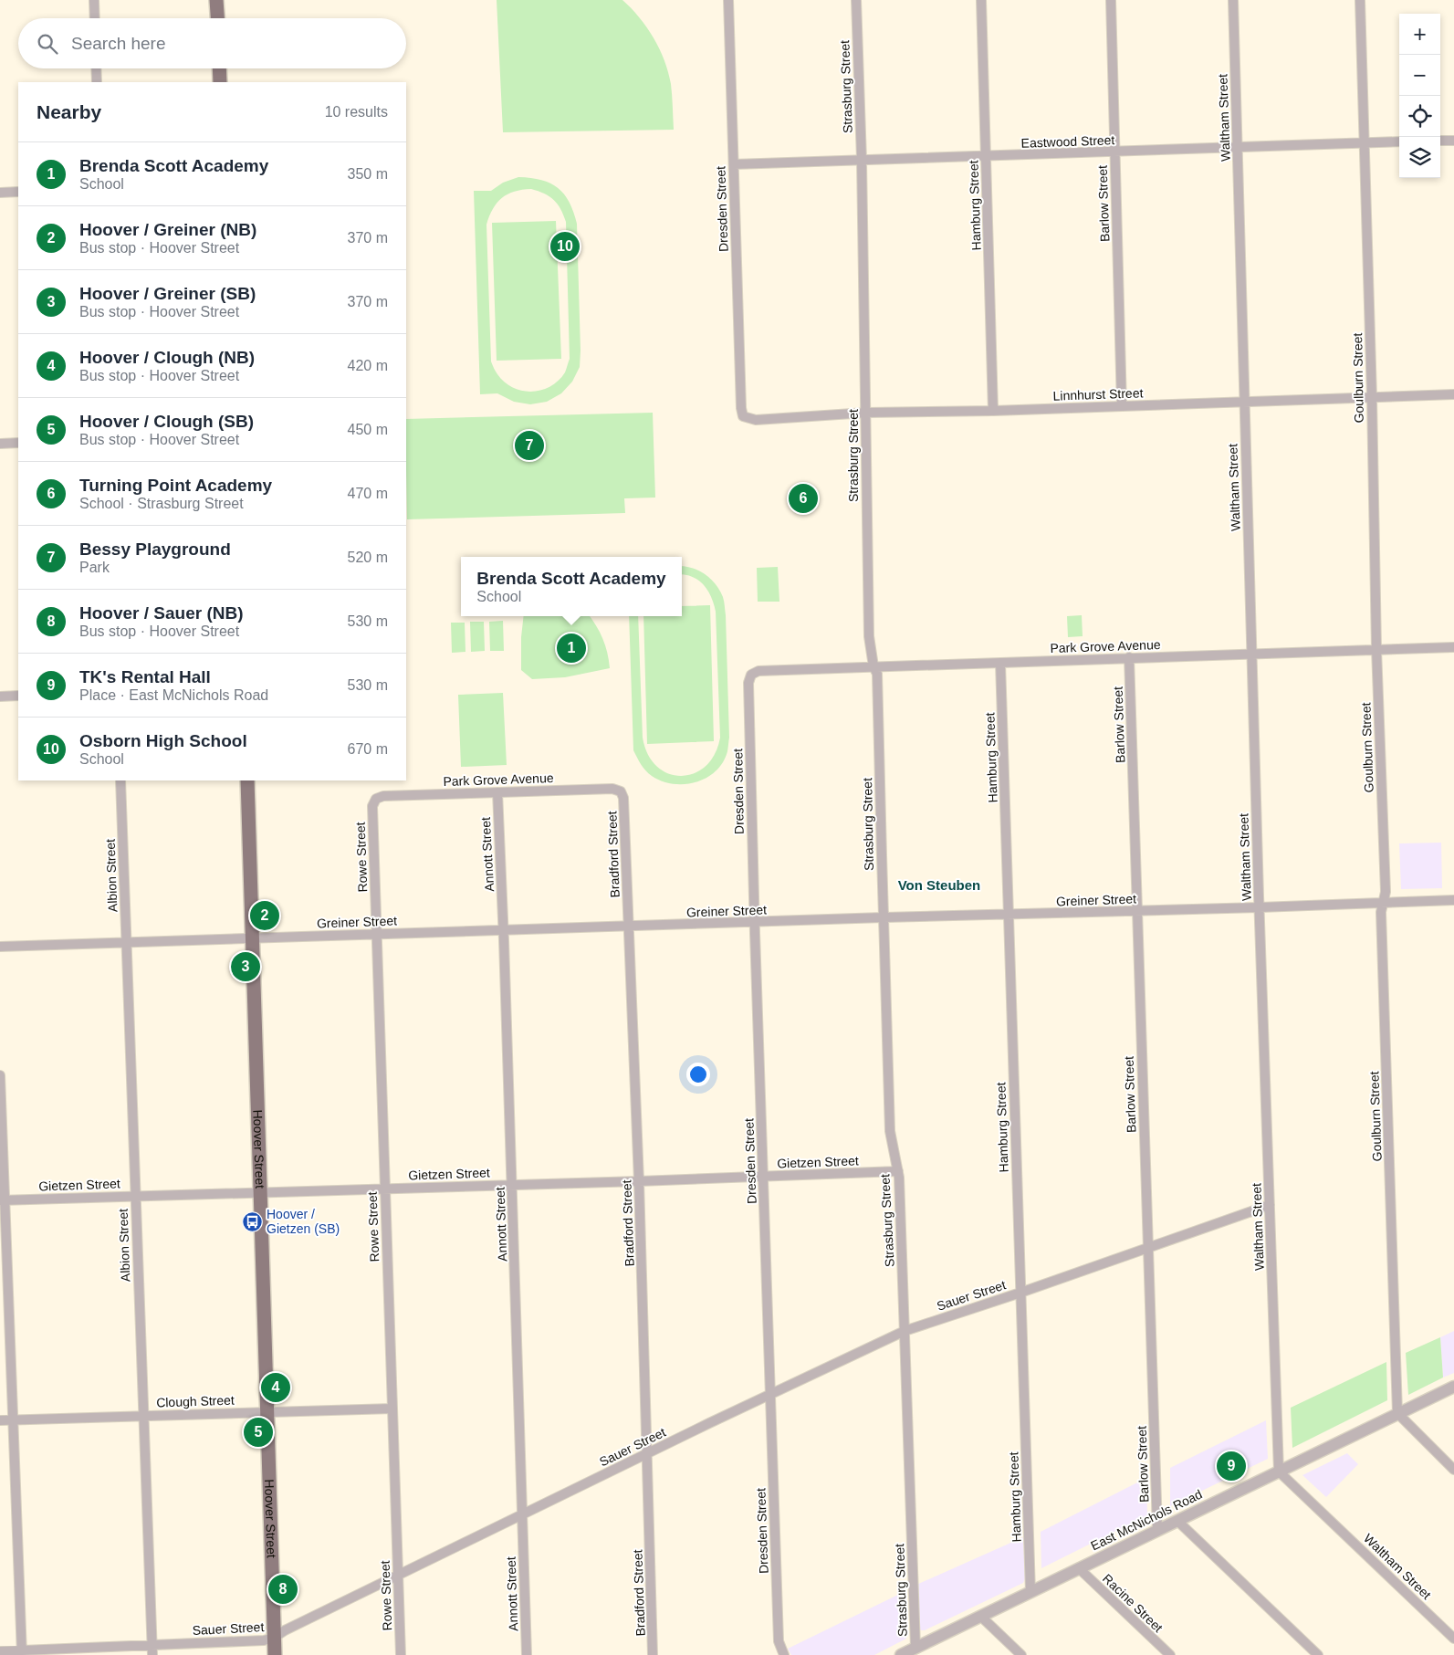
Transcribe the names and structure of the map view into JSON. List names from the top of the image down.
{
  "streets": {
    "main road": ["Hoover Street"],
    "street": [
      "Strasburg Street",
      "Waltham Street",
      "Eastwood Street",
      "Barlow Street",
      "Hamburg Street",
      "Dresden Street",
      "Goulburn Street",
      "Linnhurst Street",
      "Park Grove Avenue",
      "Annott Street",
      "Bradford Street",
      "Rowe Street",
      "Albion Street",
      "Greiner Street",
      "Gietzen Street",
      "Sauer Street",
      "Clough Street",
      "East McNichols Road",
      "Racine Street"
    ]
  },
  "crossings": [
    ["Strasburg Street", "Eastwood Street"],
    ["Strasburg Street", "Linnhurst Street"],
    ["Strasburg Street", "Park Grove Avenue"],
    ["Strasburg Street", "Greiner Street"],
    ["Strasburg Street", "Gietzen Street"],
    ["Strasburg Street", "Sauer Street"],
    ["Strasburg Street", "East McNichols Road"],
    ["Waltham Street", "Eastwood Street"],
    ["Waltham Street", "Linnhurst Street"],
    ["Waltham Street", "Park Grove Avenue"],
    ["Waltham Street", "Greiner Street"],
    ["Waltham Street", "Sauer Street"],
    ["Waltham Street", "East McNichols Road"],
    ["Eastwood Street", "Barlow Street"],
    ["Eastwood Street", "Hamburg Street"],
    ["Eastwood Street", "Dresden Street"],
    ["Eastwood Street", "Goulburn Street"],
    ["Barlow Street", "Linnhurst Street"],
    ["Barlow Street", "Park Grove Avenue"],
    ["Barlow Street", "Greiner Street"],
    ["Barlow Street", "Sauer Street"],
    ["Barlow Street", "East McNichols Road"],
    ["Hamburg Street", "Linnhurst Street"],
    ["Hamburg Street", "Park Grove Avenue"],
    ["Hamburg Street", "Greiner Street"],
    ["Hamburg Street", "Sauer Street"],
    ["Hamburg Street", "East McNichols Road"],
    ["Dresden Street", "Linnhurst Street"],
    ["Dresden Street", "Park Grove Avenue"],
    ["Dresden Street", "Greiner Street"],
    ["Dresden Street", "Gietzen Street"],
    ["Dresden Street", "Sauer Street"],
    ["Goulburn Street", "Linnhurst Street"],
    ["Goulburn Street", "Park Grove Avenue"],
    ["Goulburn Street", "Greiner Street"],
    ["Goulburn Street", "East McNichols Road"],
    ["Park Grove Avenue", "Annott Street"],
    ["Park Grove Avenue", "Bradford Street"],
    ["Park Grove Avenue", "Rowe Street"],
    ["Annott Street", "Greiner Street"],
    ["Annott Street", "Gietzen Street"],
    ["Annott Street", "Sauer Street"],
    ["Bradford Street", "Greiner Street"],
    ["Bradford Street", "Gietzen Street"],
    ["Bradford Street", "Sauer Street"],
    ["Rowe Street", "Greiner Street"],
    ["Rowe Street", "Gietzen Street"],
    ["Rowe Street", "Sauer Street"],
    ["Rowe Street", "Clough Street"],
    ["Albion Street", "Greiner Street"],
    ["Albion Street", "Gietzen Street"],
    ["Albion Street", "Sauer Street"],
    ["Albion Street", "Clough Street"],
    ["Greiner Street", "Hoover Street"],
    ["Hoover Street", "Gietzen Street"],
    ["Hoover Street", "Sauer Street"],
    ["Hoover Street", "Clough Street"],
    ["East McNichols Road", "Racine Street"]
  ],
  "districts": ["Von Steuben"],
  "places": {
    "bus stop": ["Hoover / Gietzen (SB)"]
  },
  "page": {
    "map_buttons": ["+", "−"],
    "search": "Search here",
    "heading": ["Nearby", "10 results"],
    "list": [
      {
        "mark": "1",
        "name": "Brenda Scott Academy",
        "note": "School",
        "value": "350 m"
      },
      {
        "mark": "2",
        "name": "Hoover / Greiner (NB)",
        "note": "Bus stop · Hoover Street",
        "value": "370 m"
      },
      {
        "mark": "3",
        "name": "Hoover / Greiner (SB)",
        "note": "Bus stop · Hoover Street",
        "value": "370 m"
      },
      {
        "mark": "4",
        "name": "Hoover / Clough (NB)",
        "note": "Bus stop · Hoover Street",
        "value": "420 m"
      },
      {
        "mark": "5",
        "name": "Hoover / Clough (SB)",
        "note": "Bus stop · Hoover Street",
        "value": "450 m"
      },
      {
        "mark": "6",
        "name": "Turning Point Academy",
        "note": "School · Strasburg Street",
        "value": "470 m"
      },
      {
        "mark": "7",
        "name": "Bessy Playground",
        "note": "Park",
        "value": "520 m"
      },
      {
        "mark": "8",
        "name": "Hoover / Sauer (NB)",
        "note": "Bus stop · Hoover Street",
        "value": "530 m"
      },
      {
        "mark": "9",
        "name": "TK's Rental Hall",
        "note": "Place · East McNichols Road",
        "value": "530 m"
      },
      {
        "mark": "10",
        "name": "Osborn High School",
        "note": "School",
        "value": "670 m"
      }
    ],
    "pins": [
      "10",
      "7",
      "6",
      "1",
      "2",
      "3",
      "4",
      "5",
      "9",
      "8"
    ],
    "popup": ["Brenda Scott Academy", "School"]
  }
}
